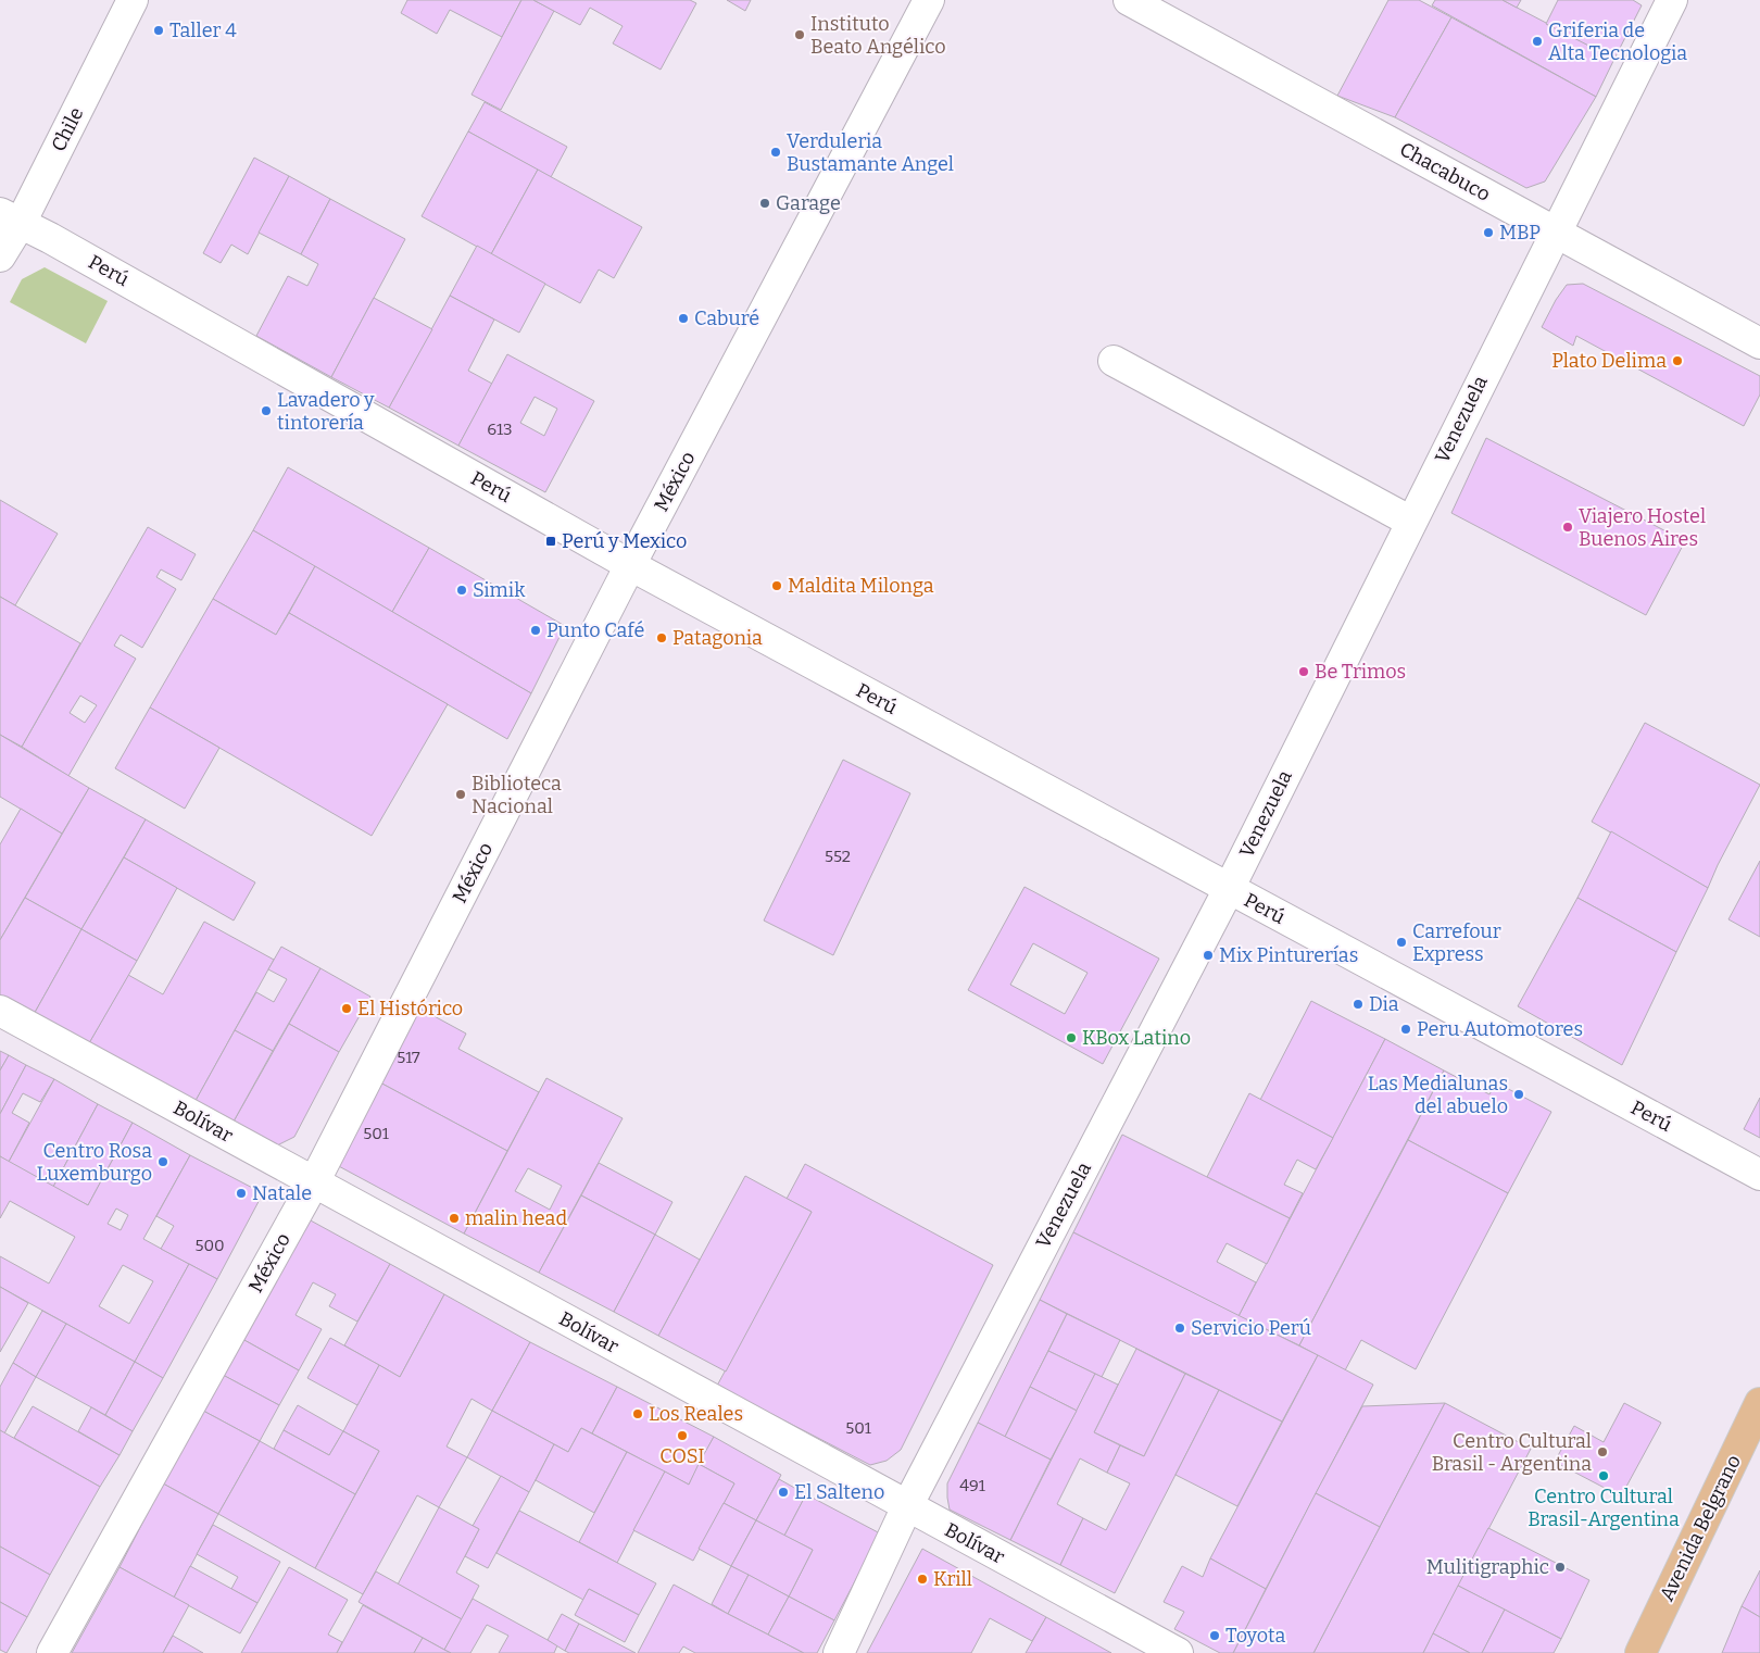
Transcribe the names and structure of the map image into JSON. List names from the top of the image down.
{
  "streets": {
    "main road": ["Avenida Belgrano"],
    "street": [
      "Chile",
      "Chacabuco",
      "Perú",
      "Venezuela",
      "México",
      "Bolívar"
    ]
  },
  "crossings": [
    ["Chile", "Perú"],
    ["Chacabuco", "Venezuela"],
    ["Perú", "Venezuela"],
    ["Perú", "México"],
    ["Venezuela", "Bolívar"],
    ["México", "Bolívar"]
  ],
  "places": {
    "other": [
      "Taller 4",
      "Instituto Beato Angélico",
      "Griferia de Alta Tecnologia",
      "Verduleria Bustamante Angel",
      "Garage",
      "MBP",
      "Caburé",
      "Plato Delima",
      "Lavadero y tintorería",
      "Viajero Hostel Buenos Aires",
      "Maldita Milonga",
      "Simik",
      "Punto Café",
      "Patagonia",
      "Be Trimos",
      "Biblioteca Nacional",
      "Carrefour Express",
      "Mix Pinturerías",
      "Dia",
      "El Histórico",
      "Peru Automotores",
      "KBox Latino",
      "Las Medialunas del abuelo",
      "Centro Rosa Luxemburgo",
      "Natale",
      "malin head",
      "Servicio Perú",
      "Los Reales",
      "COSI",
      "Centro Cultural Brasil - Argentina",
      "Centro Cultural Brasil-Argentina",
      "El Salteno",
      "Mulitigraphic",
      "Krill",
      "Toyota"
    ],
    "transit": ["Perú y Mexico"]
  },
  "house_numbers": [
    "613",
    "552",
    "517",
    "501",
    "500",
    "501",
    "491"
  ]
}
